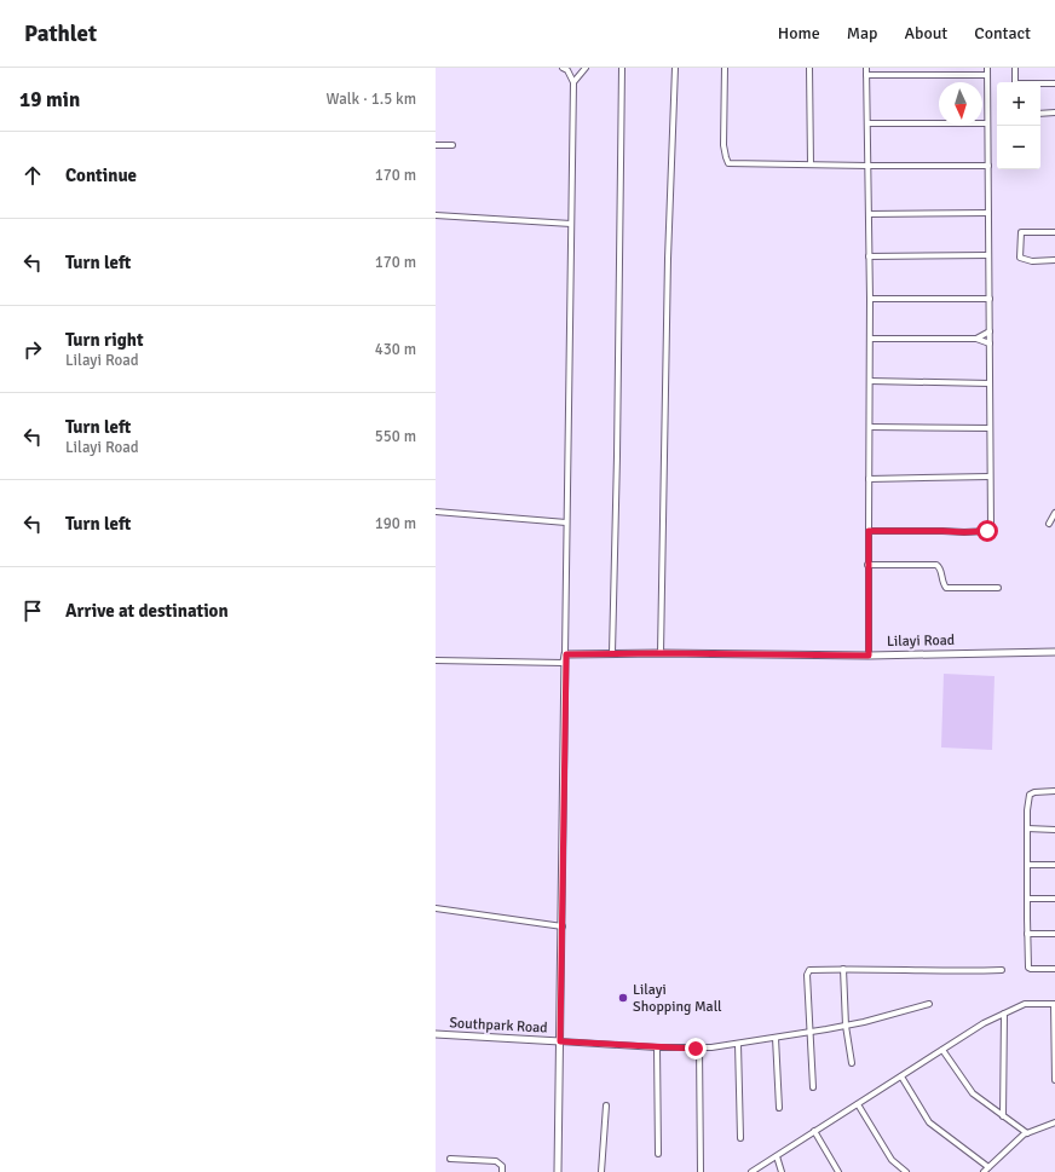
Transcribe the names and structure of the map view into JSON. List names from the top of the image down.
{
  "streets": {
    "street": ["Lilayi Road", "Southpark Road"]
  },
  "places": ["Lilayi Shopping Mall"],
  "north": "bottom",
  "page": {
    "header": "Pathlet",
    "nav": [
      "Home",
      "Map",
      "About",
      "Contact"
    ],
    "heading": ["19 min", "Walk · 1.5 km"],
    "map_buttons": ["+", "−"],
    "list": [
      ["Continue", "170 m"],
      ["Turn left", "170 m"],
      ["Turn right", "Lilayi Road", "430 m"],
      ["Turn left", "Lilayi Road", "550 m"],
      ["Turn left", "190 m"],
      "Arrive at destination"
    ]
  }
}
